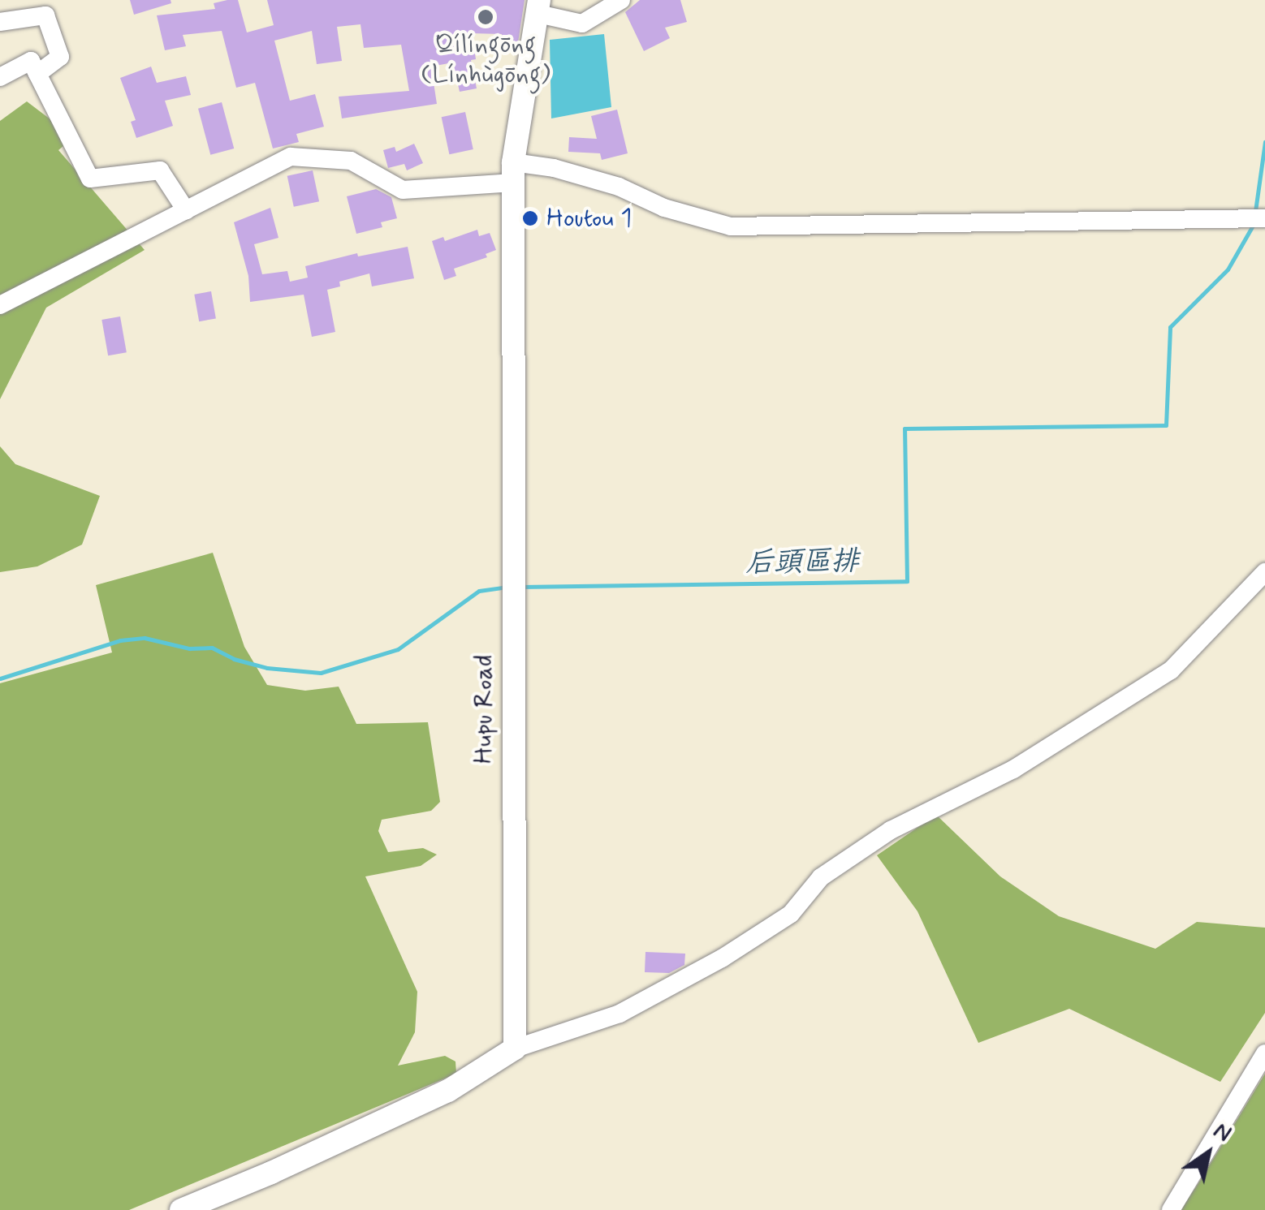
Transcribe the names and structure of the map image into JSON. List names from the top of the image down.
{
  "streets": {
    "main road": ["Hupu Road"]
  },
  "water": ["后頭區排"],
  "places": ["Qílíngōng (Línhùgōng)", "Houtou 1"],
  "north": "top right"
}
